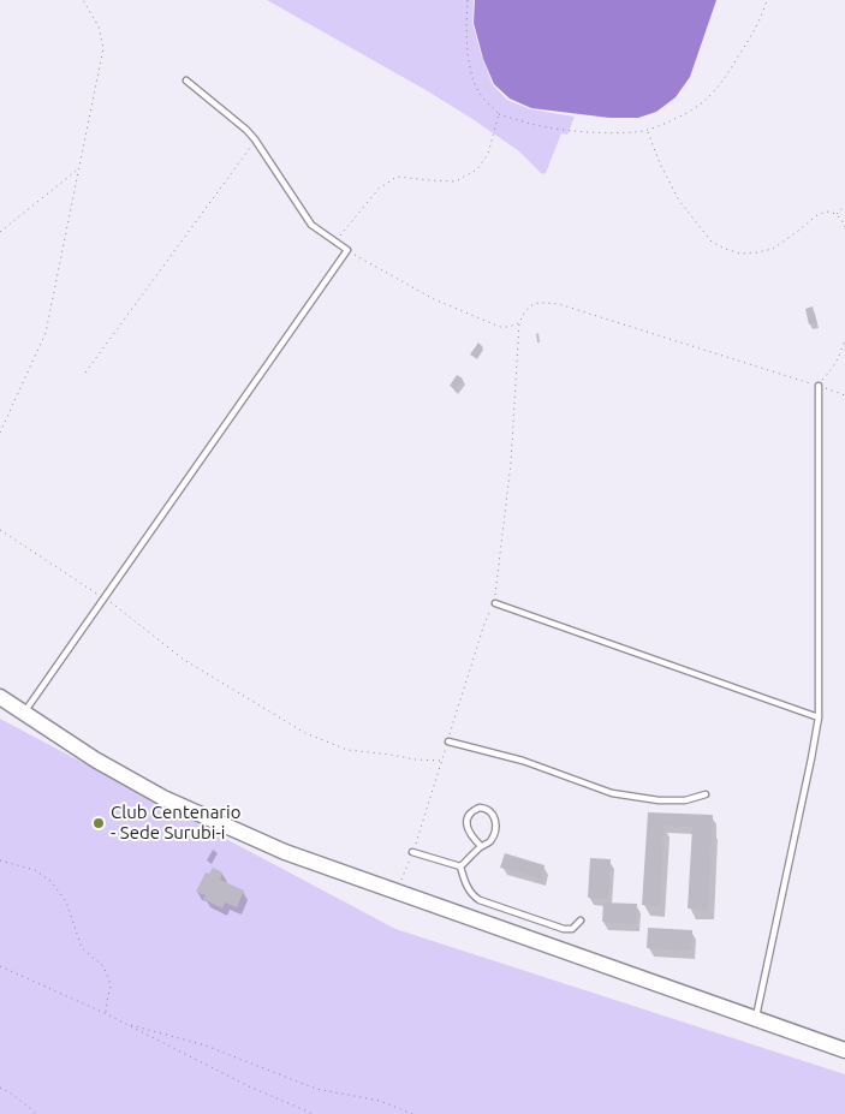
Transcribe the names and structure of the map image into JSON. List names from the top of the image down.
{
  "places": ["Club Centenario - Sede Surubi-i"]
}
